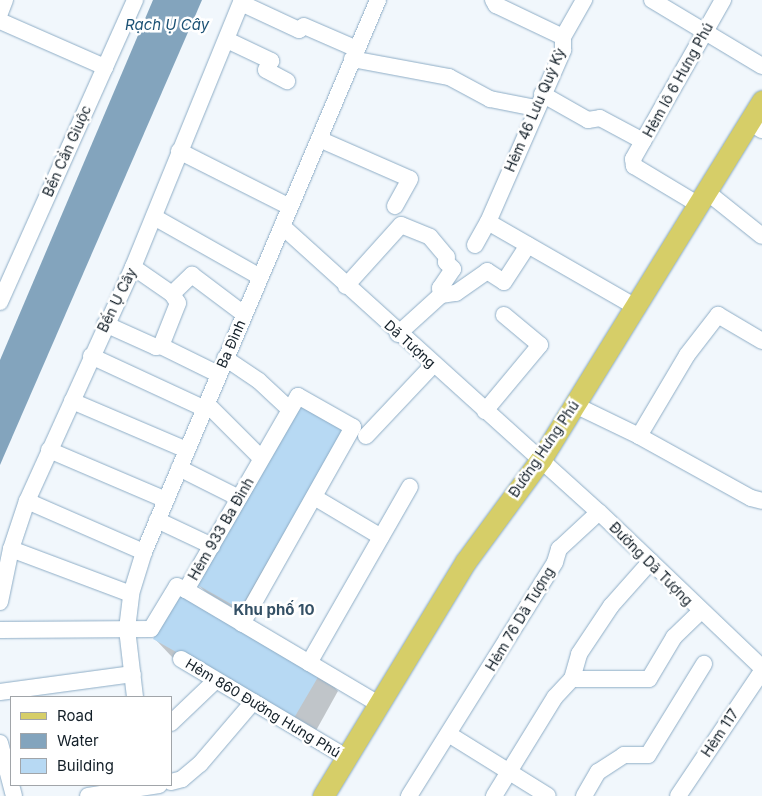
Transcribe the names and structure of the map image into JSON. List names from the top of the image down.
{
  "streets": {
    "main road": ["Đường Hưng Phú"],
    "street": [
      "Hẻm lô 6 Hưng Phú",
      "Hẻm 46 Lưu Quý Kỳ",
      "Bến Cần Giuộc",
      "Bến Ụ Cây",
      "Ba Đình",
      "Dã Tượng",
      "Hẻm 933 Ba Đình",
      "Đường Dã Tượng",
      "Hẻm 76 Dã Tượng",
      "Hẻm 860 Đường Hưng Phú",
      "Hẻm 117"
    ]
  },
  "crossings": [
    ["Hẻm lô 6 Hưng Phú", "Đường Hưng Phú"],
    ["Ba Đình", "Dã Tượng"],
    ["Ba Đình", "Hẻm 933 Ba Đình"],
    ["Dã Tượng", "Đường Hưng Phú"],
    ["Dã Tượng", "Đường Dã Tượng"],
    ["Đường Hưng Phú", "Đường Dã Tượng"],
    ["Đường Hưng Phú", "Hẻm 860 Đường Hưng Phú"],
    ["Đường Dã Tượng", "Hẻm 76 Dã Tượng"],
    ["Đường Dã Tượng", "Hẻm 117"]
  ],
  "districts": ["Khu phố 10"],
  "water": ["Rạch Ụ Cây"],
  "legend": ["Road", "Water", "Building"]
}
